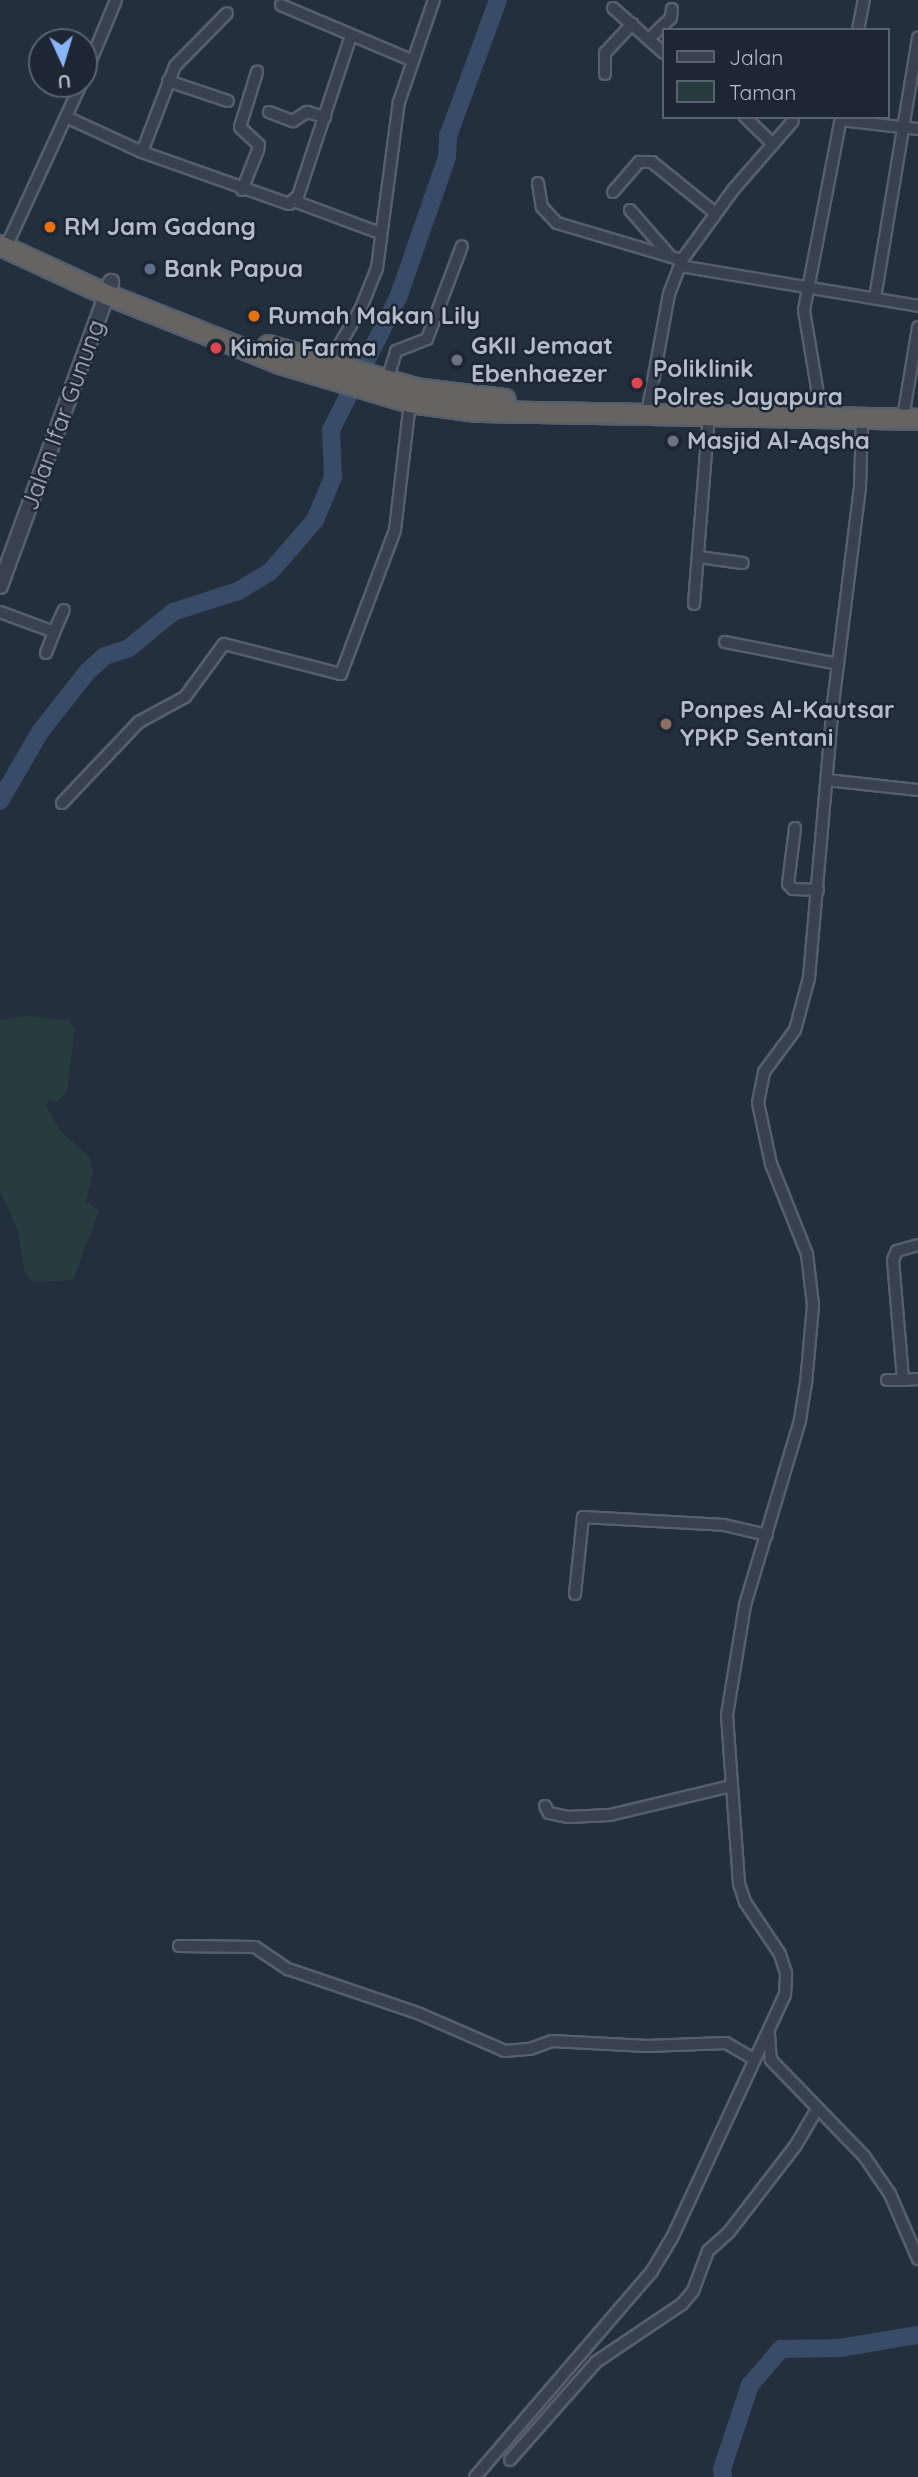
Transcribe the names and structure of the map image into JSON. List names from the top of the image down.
{
  "streets": {
    "street": ["Jalan Ifar Gunung"]
  },
  "places": [
    "RM Jam Gadang",
    "Bank Papua",
    "Rumah Makan Lily",
    "Kimia Farma",
    "GKII Jemaat Ebenhaezer",
    "Poliklinik Polres Jayapura",
    "Masjid Al-Aqsha",
    "Ponpes Al-Kautsar YPKP Sentani"
  ],
  "legend": ["Jalan", "Taman"],
  "north": "bottom"
}
